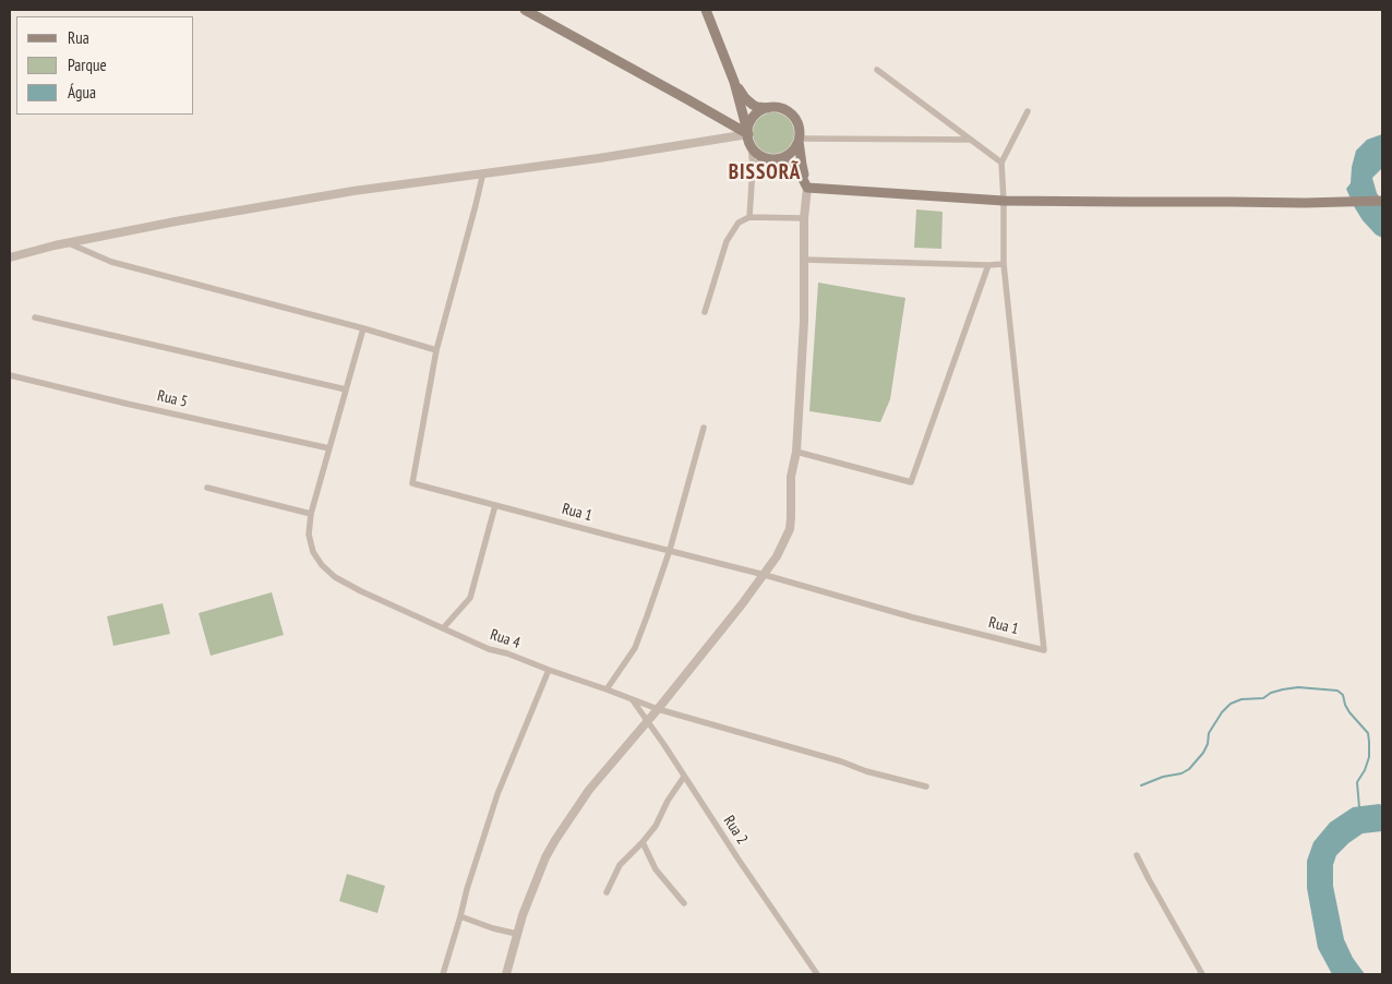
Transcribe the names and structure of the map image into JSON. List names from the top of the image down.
{
  "streets": {
    "street": [
      "Rua 5",
      "Rua 1",
      "Rua 4",
      "Rua 2"
    ]
  },
  "crossings": [
    ["Rua 5", "Rua 4"],
    ["Rua 4", "Rua 2"]
  ],
  "districts": ["BISSORÃ"],
  "legend": ["Rua", "Parque", "Água"]
}
